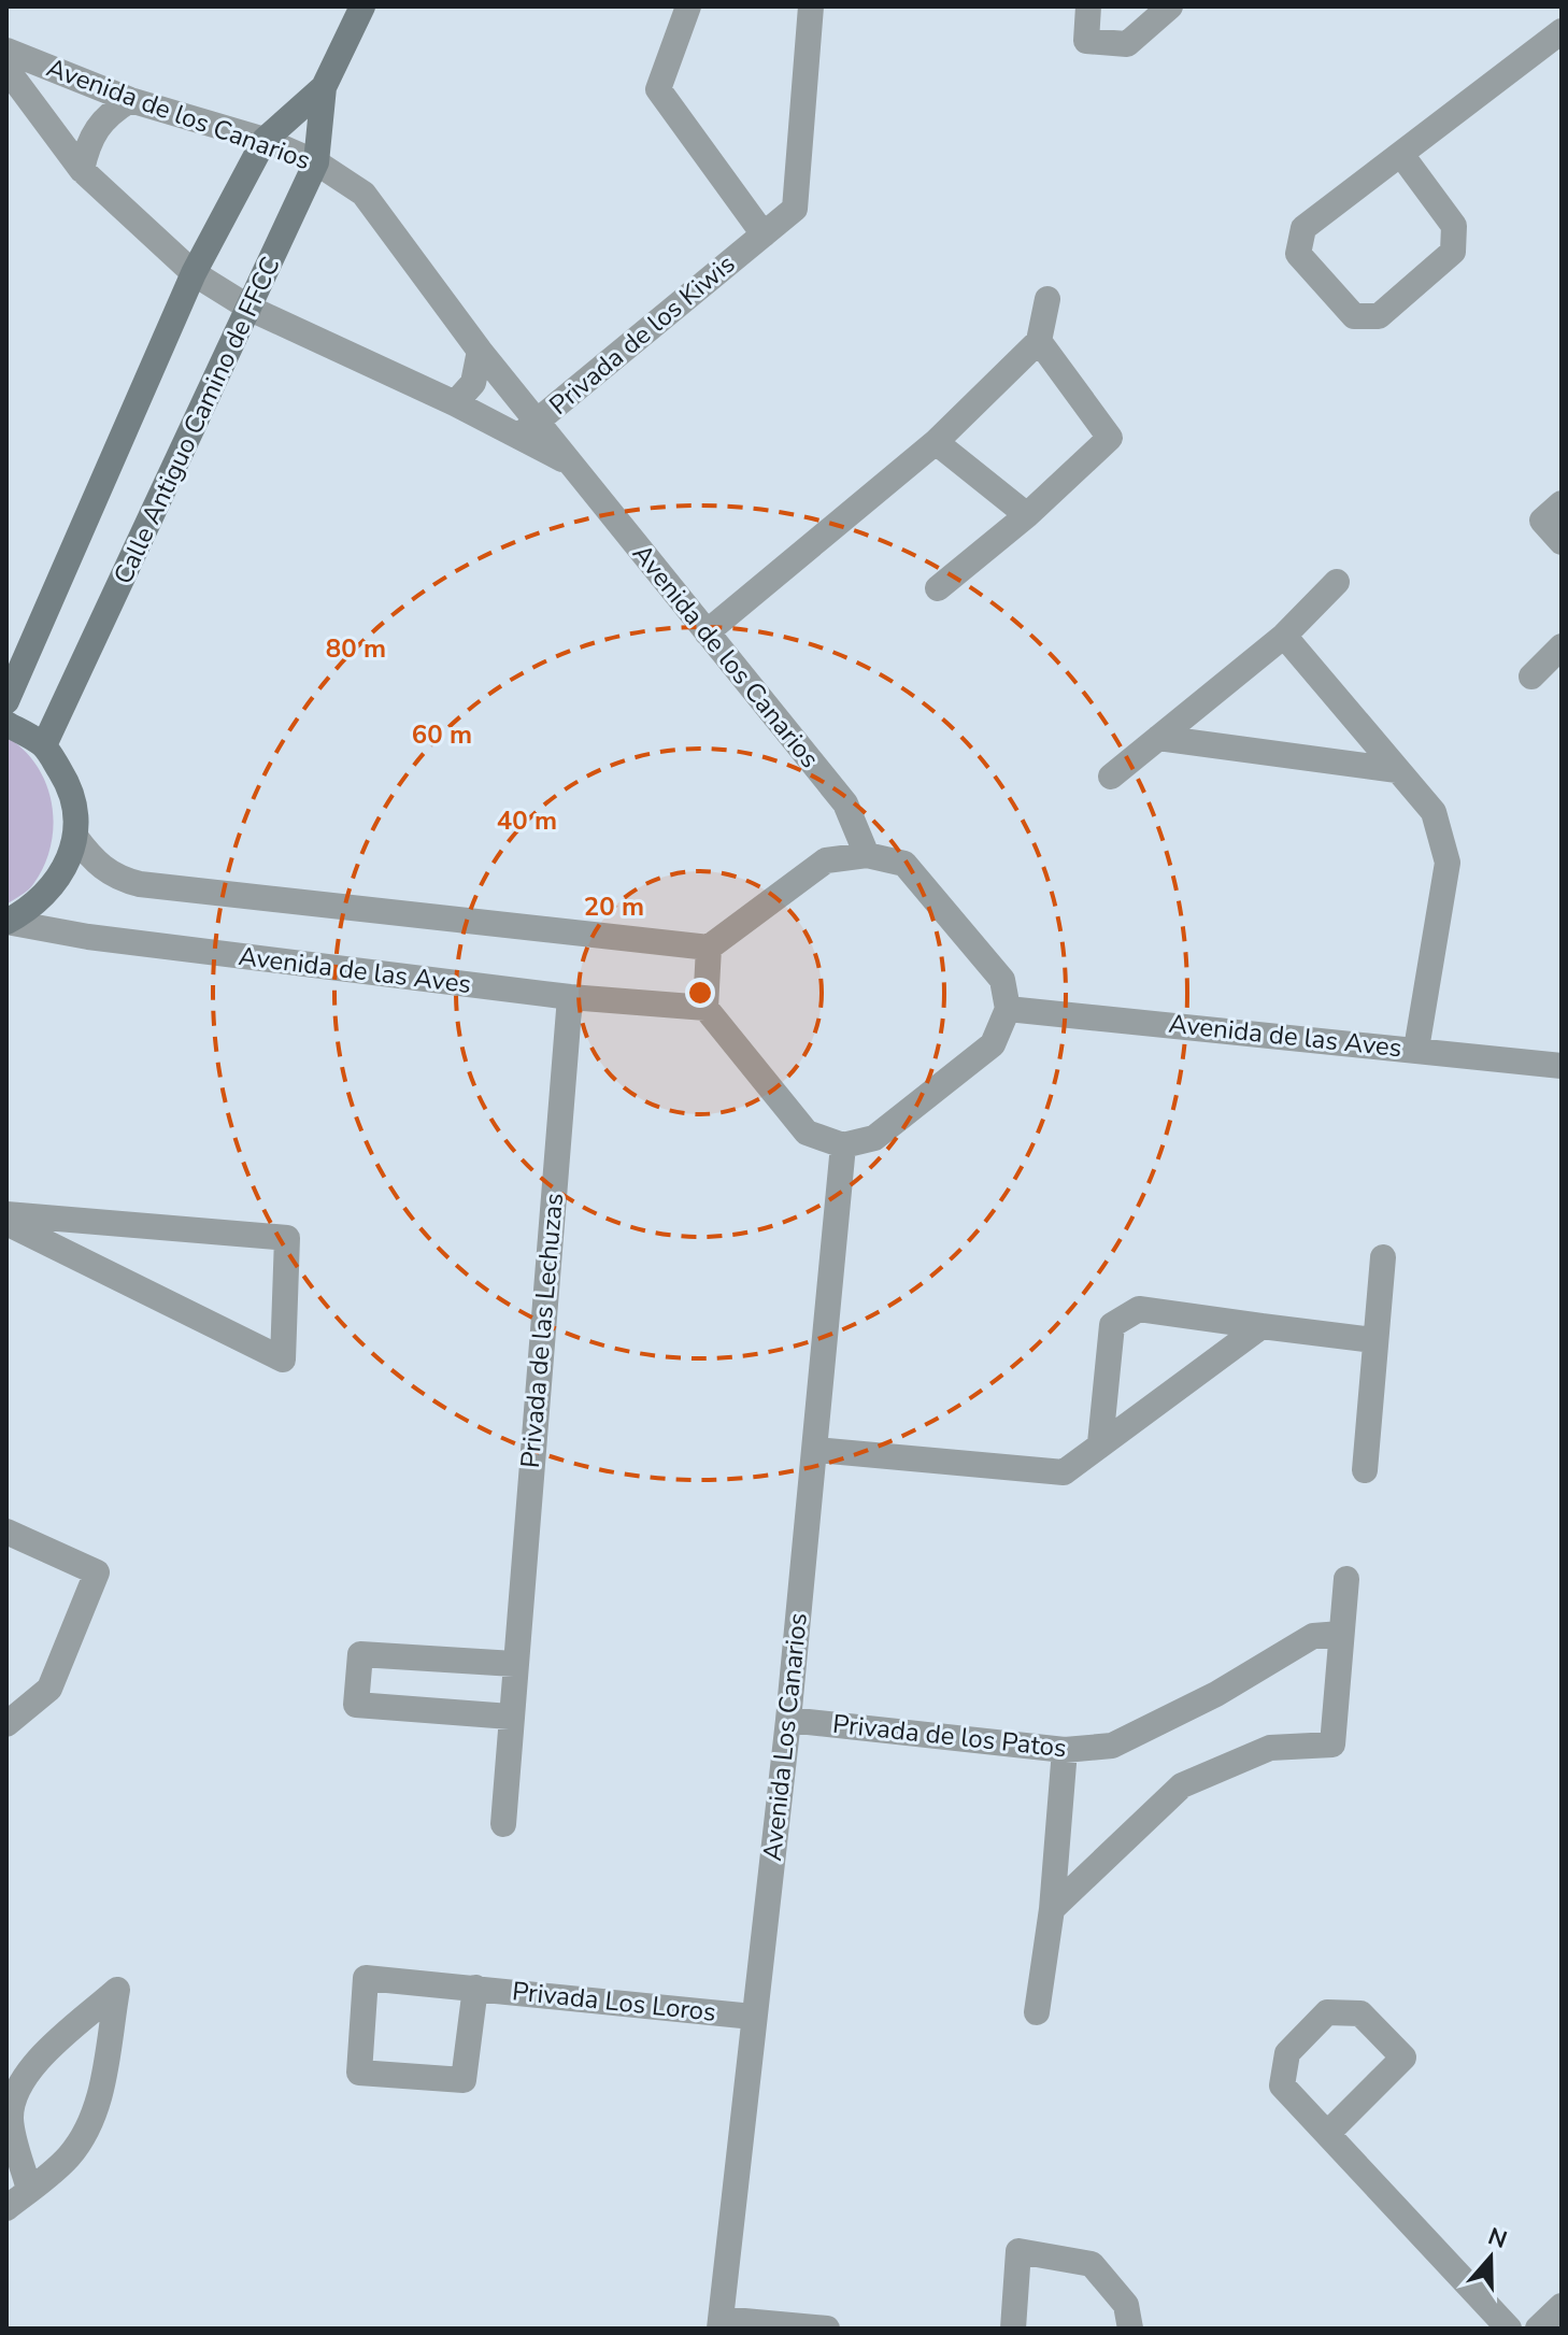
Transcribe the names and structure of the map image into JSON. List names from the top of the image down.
{
  "streets": {
    "main road": ["Calle Antiguo Camino de FFCC"],
    "street": [
      "Avenida de los Canarios",
      "Privada de los Kiwis",
      "Avenida de las Aves",
      "Privada de las Lechuzas",
      "Privada de los Patos",
      "Avenida Los Canarios",
      "Privada Los Loros"
    ]
  },
  "crossings": [
    ["Avenida de los Canarios", "Privada de los Kiwis"],
    ["Avenida de los Canarios", "Calle Antiguo Camino de FFCC"],
    ["Avenida de los Canarios", "Avenida de las Aves"],
    ["Avenida de los Canarios", "Avenida Los Canarios"],
    ["Avenida de las Aves", "Privada de las Lechuzas"],
    ["Avenida de las Aves", "Avenida Los Canarios"],
    ["Privada de los Patos", "Avenida Los Canarios"],
    ["Avenida Los Canarios", "Privada Los Loros"]
  ],
  "north": "top",
  "rings": [
    "80 m",
    "60 m",
    "40 m",
    "20 m"
  ]
}
